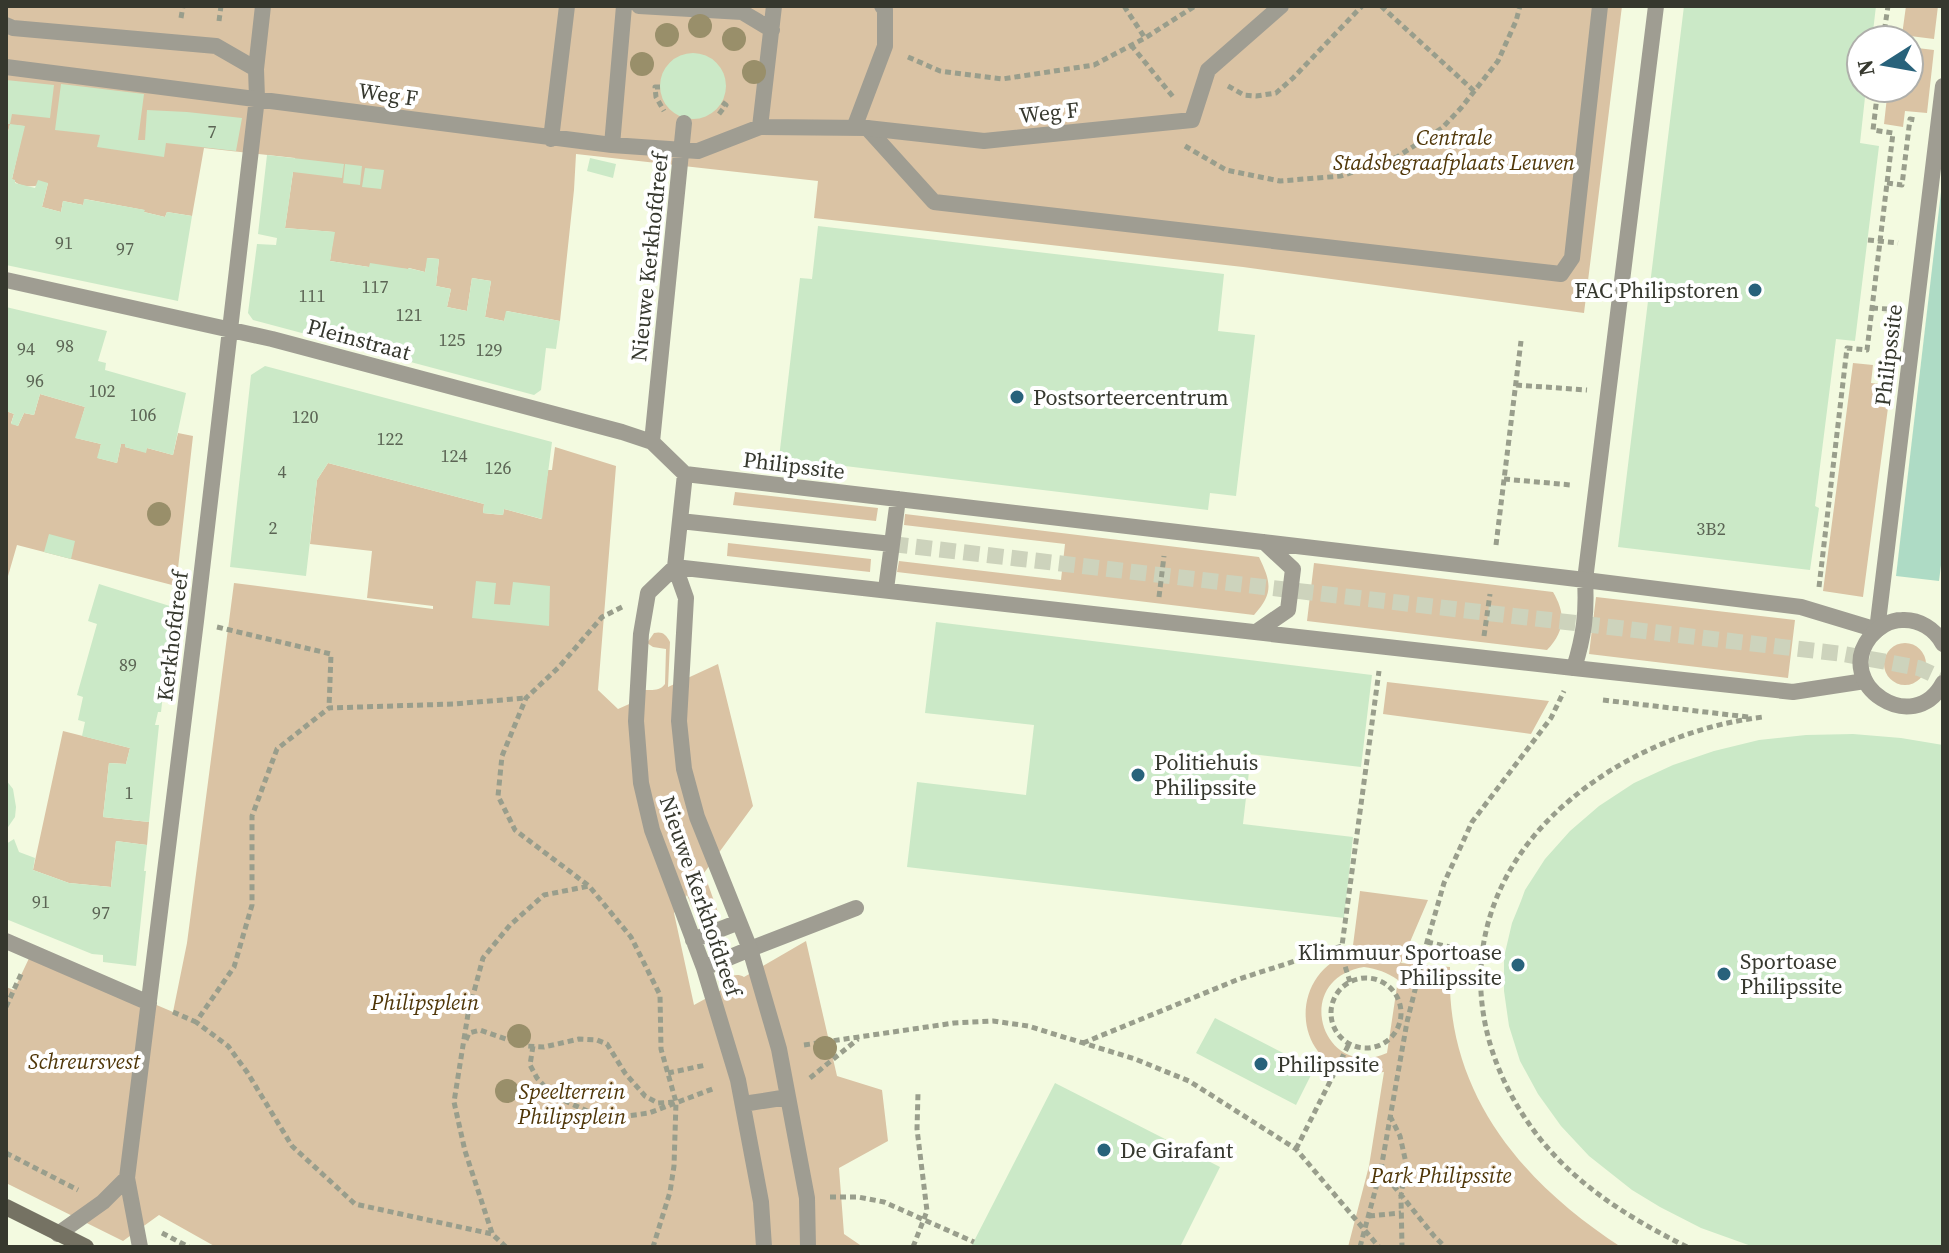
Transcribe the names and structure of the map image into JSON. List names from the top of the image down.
{
  "streets": {
    "street": [
      "Weg F",
      "Nieuwe Kerkhofdreef",
      "Pleinstraat",
      "Philipssite",
      "Kerkhofdreef"
    ]
  },
  "crossings": [
    ["Weg F", "Nieuwe Kerkhofdreef"],
    ["Weg F", "Kerkhofdreef"],
    ["Nieuwe Kerkhofdreef", "Pleinstraat"],
    ["Nieuwe Kerkhofdreef", "Philipssite"],
    ["Pleinstraat", "Philipssite"],
    ["Pleinstraat", "Kerkhofdreef"]
  ],
  "parks": [
    "Centrale Stadsbegraafplaats Leuven",
    "Philipsplein",
    "Schreursvest",
    "Speelterrein Philipsplein",
    "Park Philipssite"
  ],
  "places": [
    "FAC Philipstoren",
    "Postsorteercentrum",
    "Politiehuis Philipssite",
    "Klimmuur Sportoase Philipssite",
    "Sportoase Philipssite",
    "Philipssite",
    "De Girafant"
  ],
  "house_numbers": [
    "7",
    "91",
    "97",
    "117",
    "111",
    "121",
    "125",
    "98",
    "94",
    "129",
    "96",
    "102",
    "106",
    "120",
    "122",
    "124",
    "126",
    "4",
    "2",
    "3B2",
    "89",
    "1",
    "91",
    "97"
  ],
  "north": "left"
}
